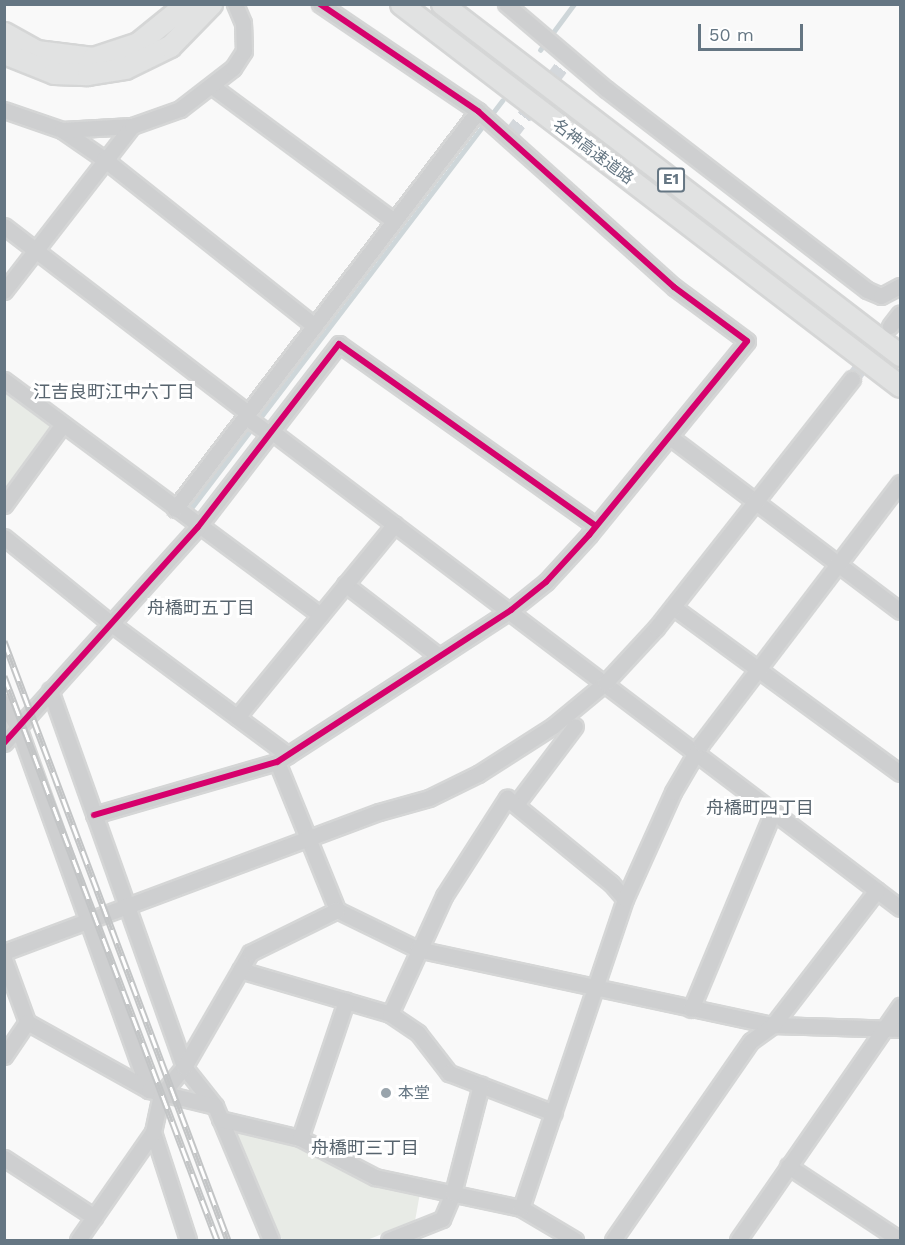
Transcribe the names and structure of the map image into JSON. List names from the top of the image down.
{
  "streets": {
    "highway": ["名神高速道路", "E1"]
  },
  "districts": [
    "江吉良町江中六丁目",
    "舟橋町五丁目",
    "舟橋町四丁目",
    "舟橋町三丁目"
  ],
  "places": ["本堂"],
  "scale_bar": "50 m"
}
